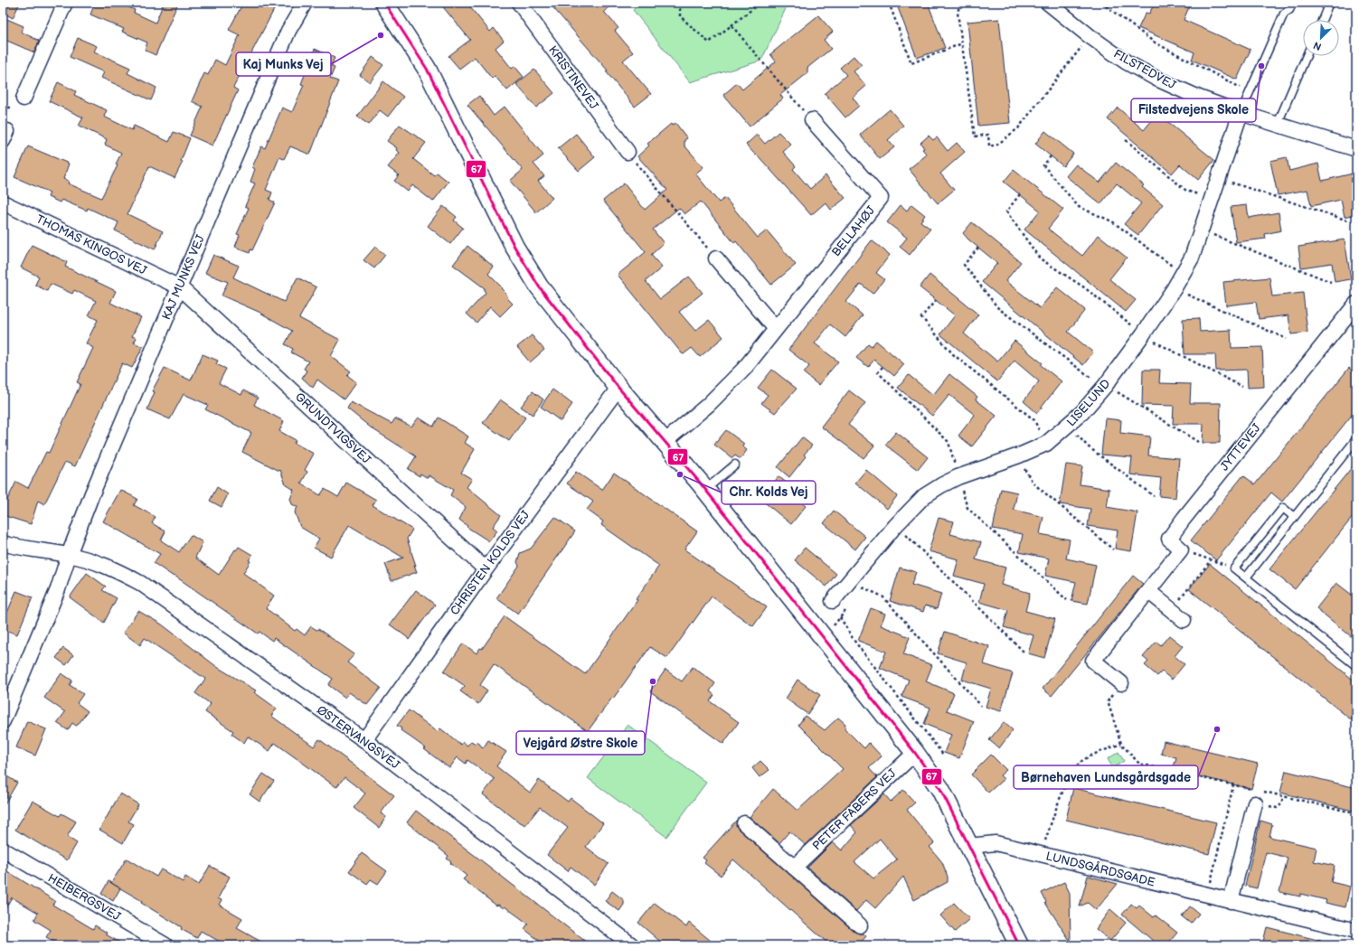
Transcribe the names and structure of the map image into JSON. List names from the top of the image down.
{
  "streets": {
    "street": [
      "FILSTEDVEJ",
      "KRISTINEVEJ",
      "BELLAHØJ",
      "THOMAS KINGOS VEJ",
      "KAJ MUNKS VEJ",
      "LISELUND",
      "GRUNDTVIGSVEJ",
      "JYTTEVEJ",
      "CHRISTEN KOLDS VEJ",
      "ØSTERVANGSVEJ",
      "PETER FABERS VEJ",
      "LUNDSGÅRDSGADE",
      "HEIBERGSVEJ"
    ]
  },
  "crossings": [
    ["FILSTEDVEJ", "LISELUND"],
    ["THOMAS KINGOS VEJ", "KAJ MUNKS VEJ"],
    ["THOMAS KINGOS VEJ", "GRUNDTVIGSVEJ"],
    ["KAJ MUNKS VEJ", "GRUNDTVIGSVEJ"],
    ["KAJ MUNKS VEJ", "ØSTERVANGSVEJ"],
    ["GRUNDTVIGSVEJ", "CHRISTEN KOLDS VEJ"],
    ["CHRISTEN KOLDS VEJ", "ØSTERVANGSVEJ"]
  ],
  "places": [
    "Kaj Munks Vej",
    "Filstedvejens Skole",
    "Chr. Kolds Vej",
    "Vejgård Østre Skole",
    "Børnehaven Lundsgårdsgade"
  ],
  "lines": ["transit line 67"],
  "north": "bottom left"
}
